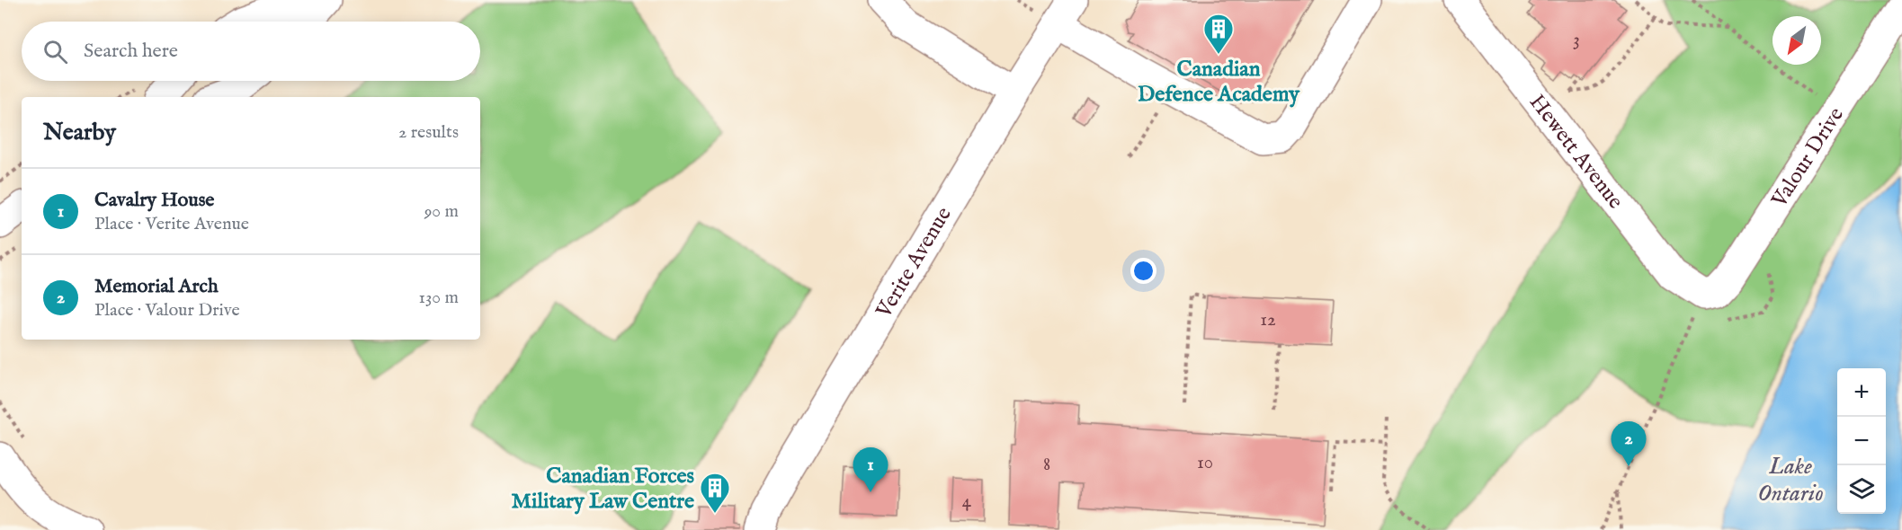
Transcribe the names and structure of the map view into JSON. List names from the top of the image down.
{
  "streets": {
    "street": ["Hewett Avenue", "Valour Drive", "Verite Avenue"]
  },
  "crossings": [
    ["Hewett Avenue", "Valour Drive"]
  ],
  "water": ["Lake Ontario"],
  "places": {
    "building": ["Canadian Defence Academy", "Canadian Forces Military Law Centre"]
  },
  "house_numbers": [
    "3",
    "12",
    "10",
    "8",
    "4"
  ],
  "north": "bottom left",
  "page": {
    "search": "Search here",
    "heading": ["Nearby", "2 results"],
    "list": [
      {
        "mark": "1",
        "name": "Cavalry House",
        "note": "Place · Verite Avenue",
        "value": "90 m"
      },
      {
        "mark": "2",
        "name": "Memorial Arch",
        "note": "Place · Valour Drive",
        "value": "130 m"
      }
    ],
    "map_buttons": ["+", "−"],
    "pins": ["2", "1"]
  }
}
